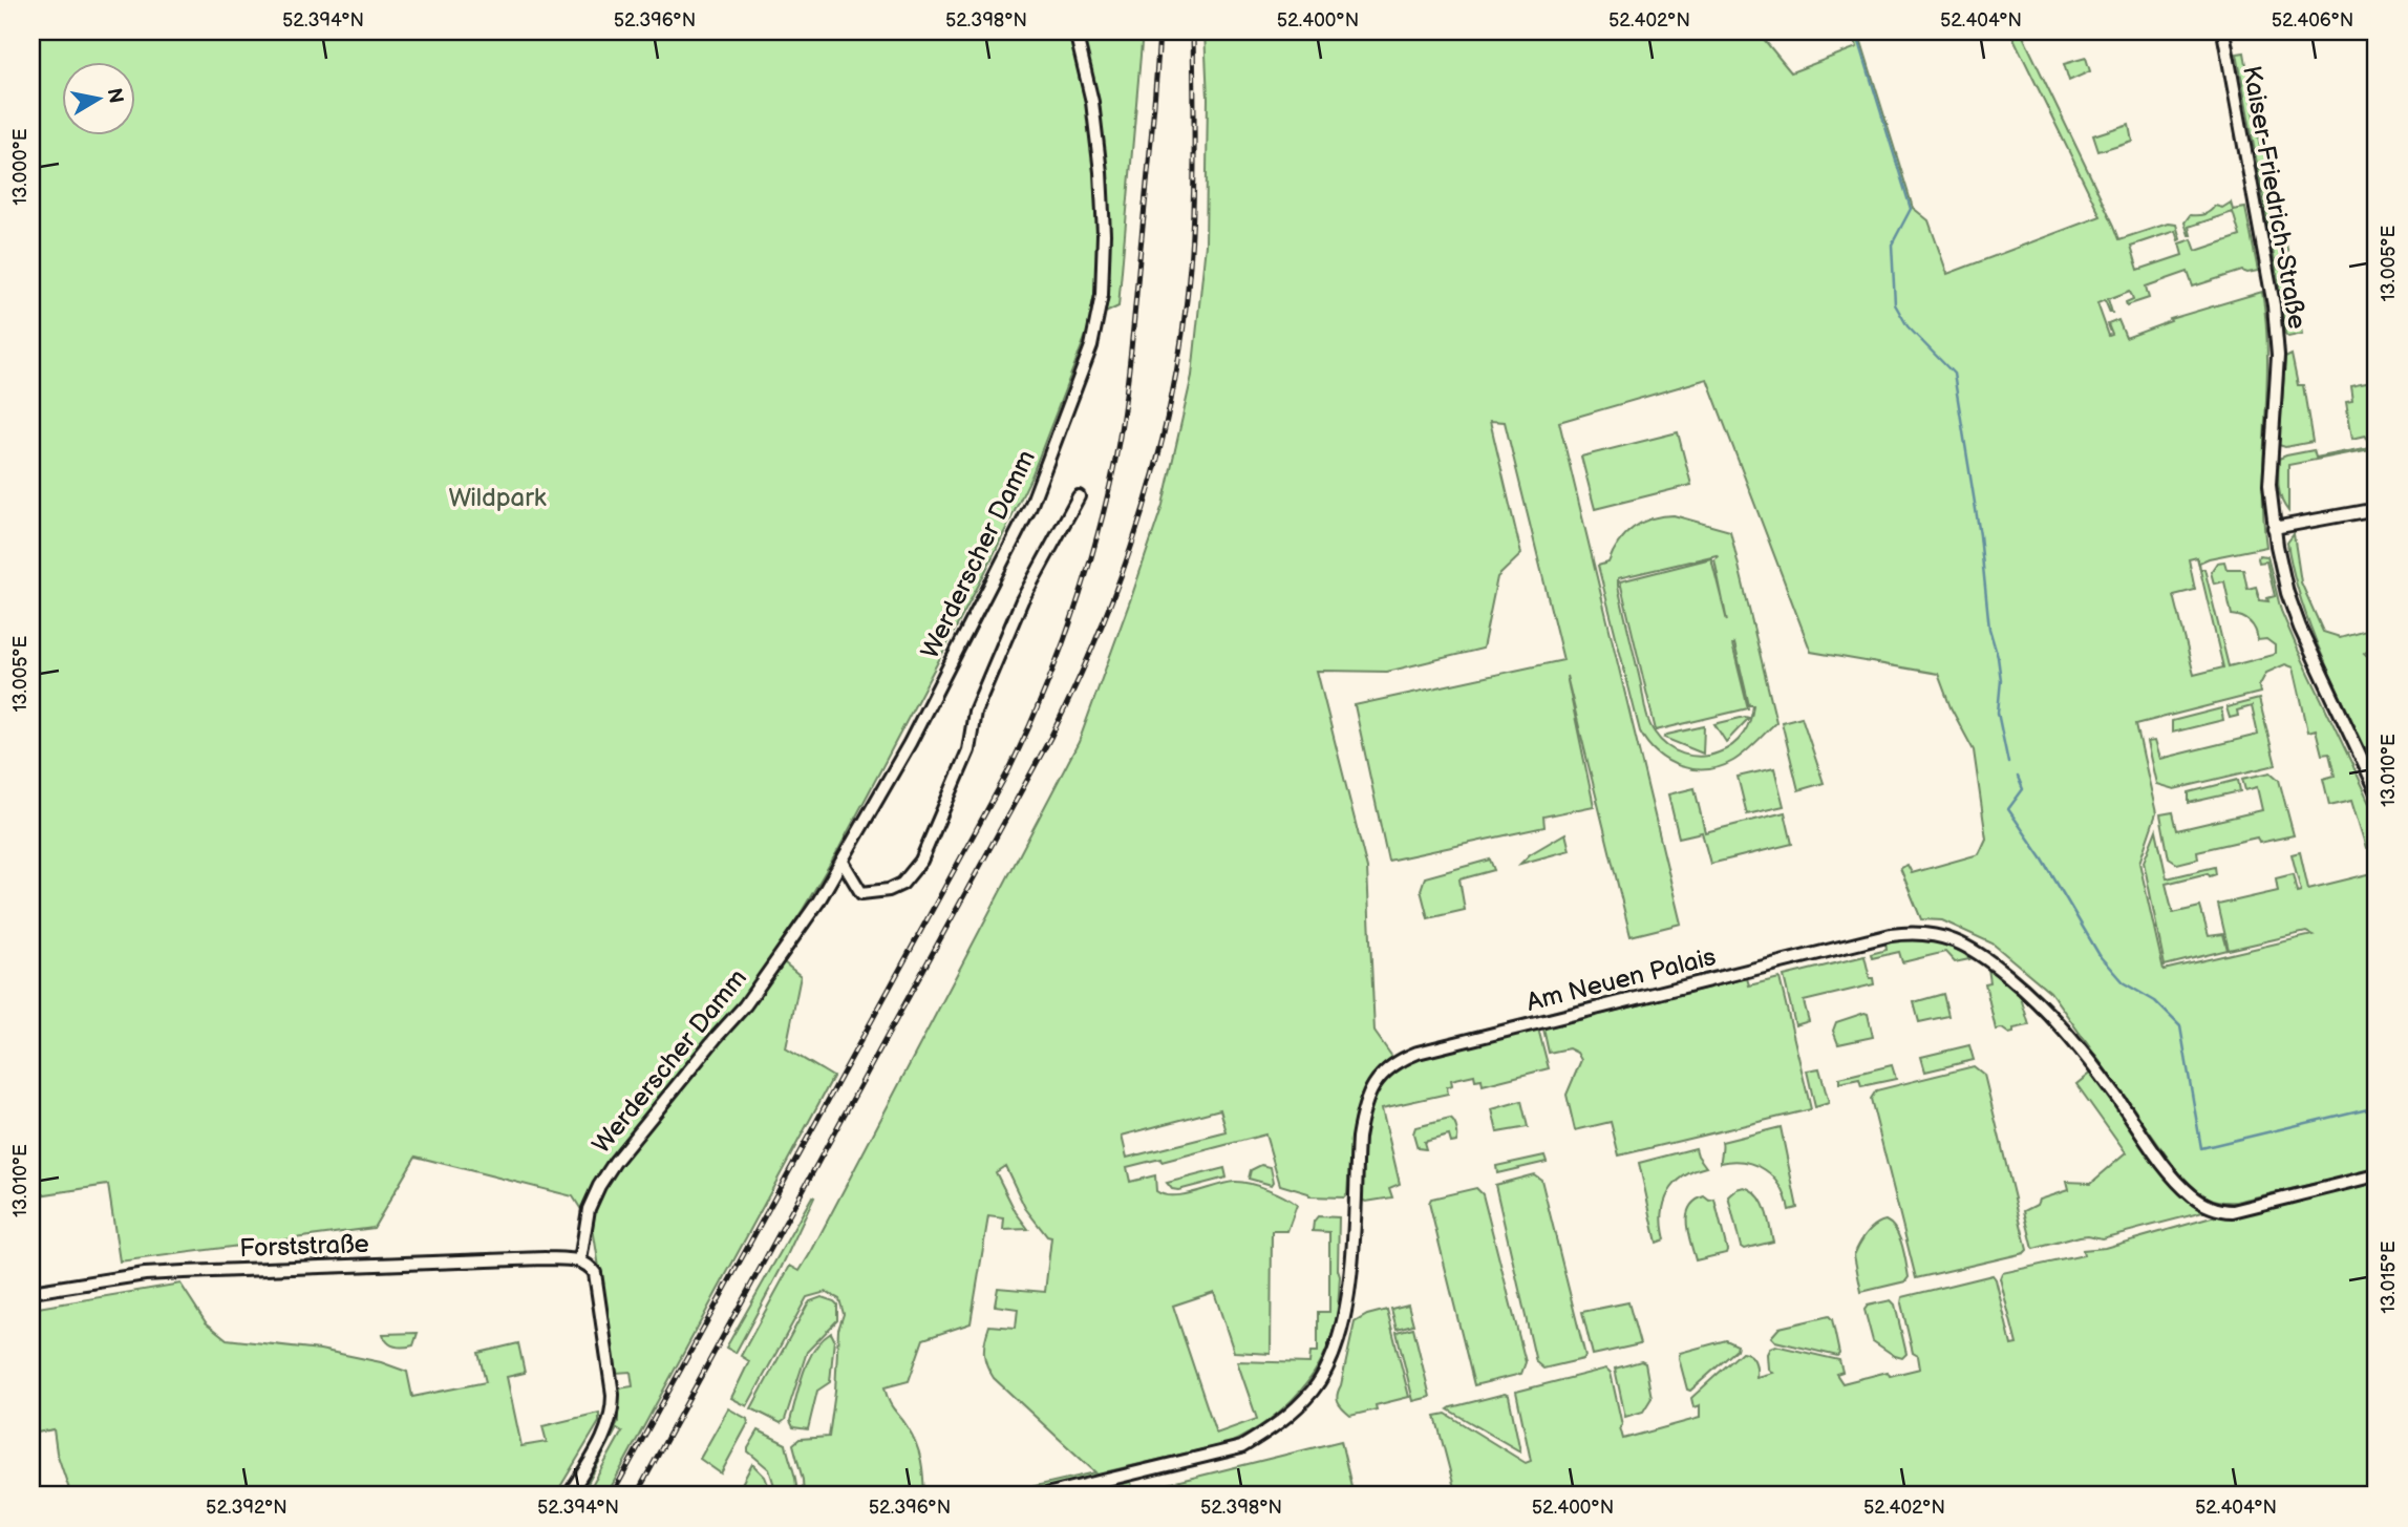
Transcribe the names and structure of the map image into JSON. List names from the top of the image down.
{
  "streets": {
    "street": [
      "Kaiser-Friedrich-Straße",
      "Werderscher Damm",
      "Am Neuen Palais",
      "Forststraße"
    ]
  },
  "crossings": [
    ["Werderscher Damm", "Forststraße"]
  ],
  "parks": ["Wildpark"],
  "north": "right",
  "coordinates": [
    "52.394°N",
    "52.396°N",
    "52.398°N",
    "52.400°N",
    "52.402°N",
    "52.404°N",
    "52.406°N",
    "13.000°E",
    "13.005°E",
    "13.010°E",
    "13.015°E",
    "52.392°N"
  ]
}
